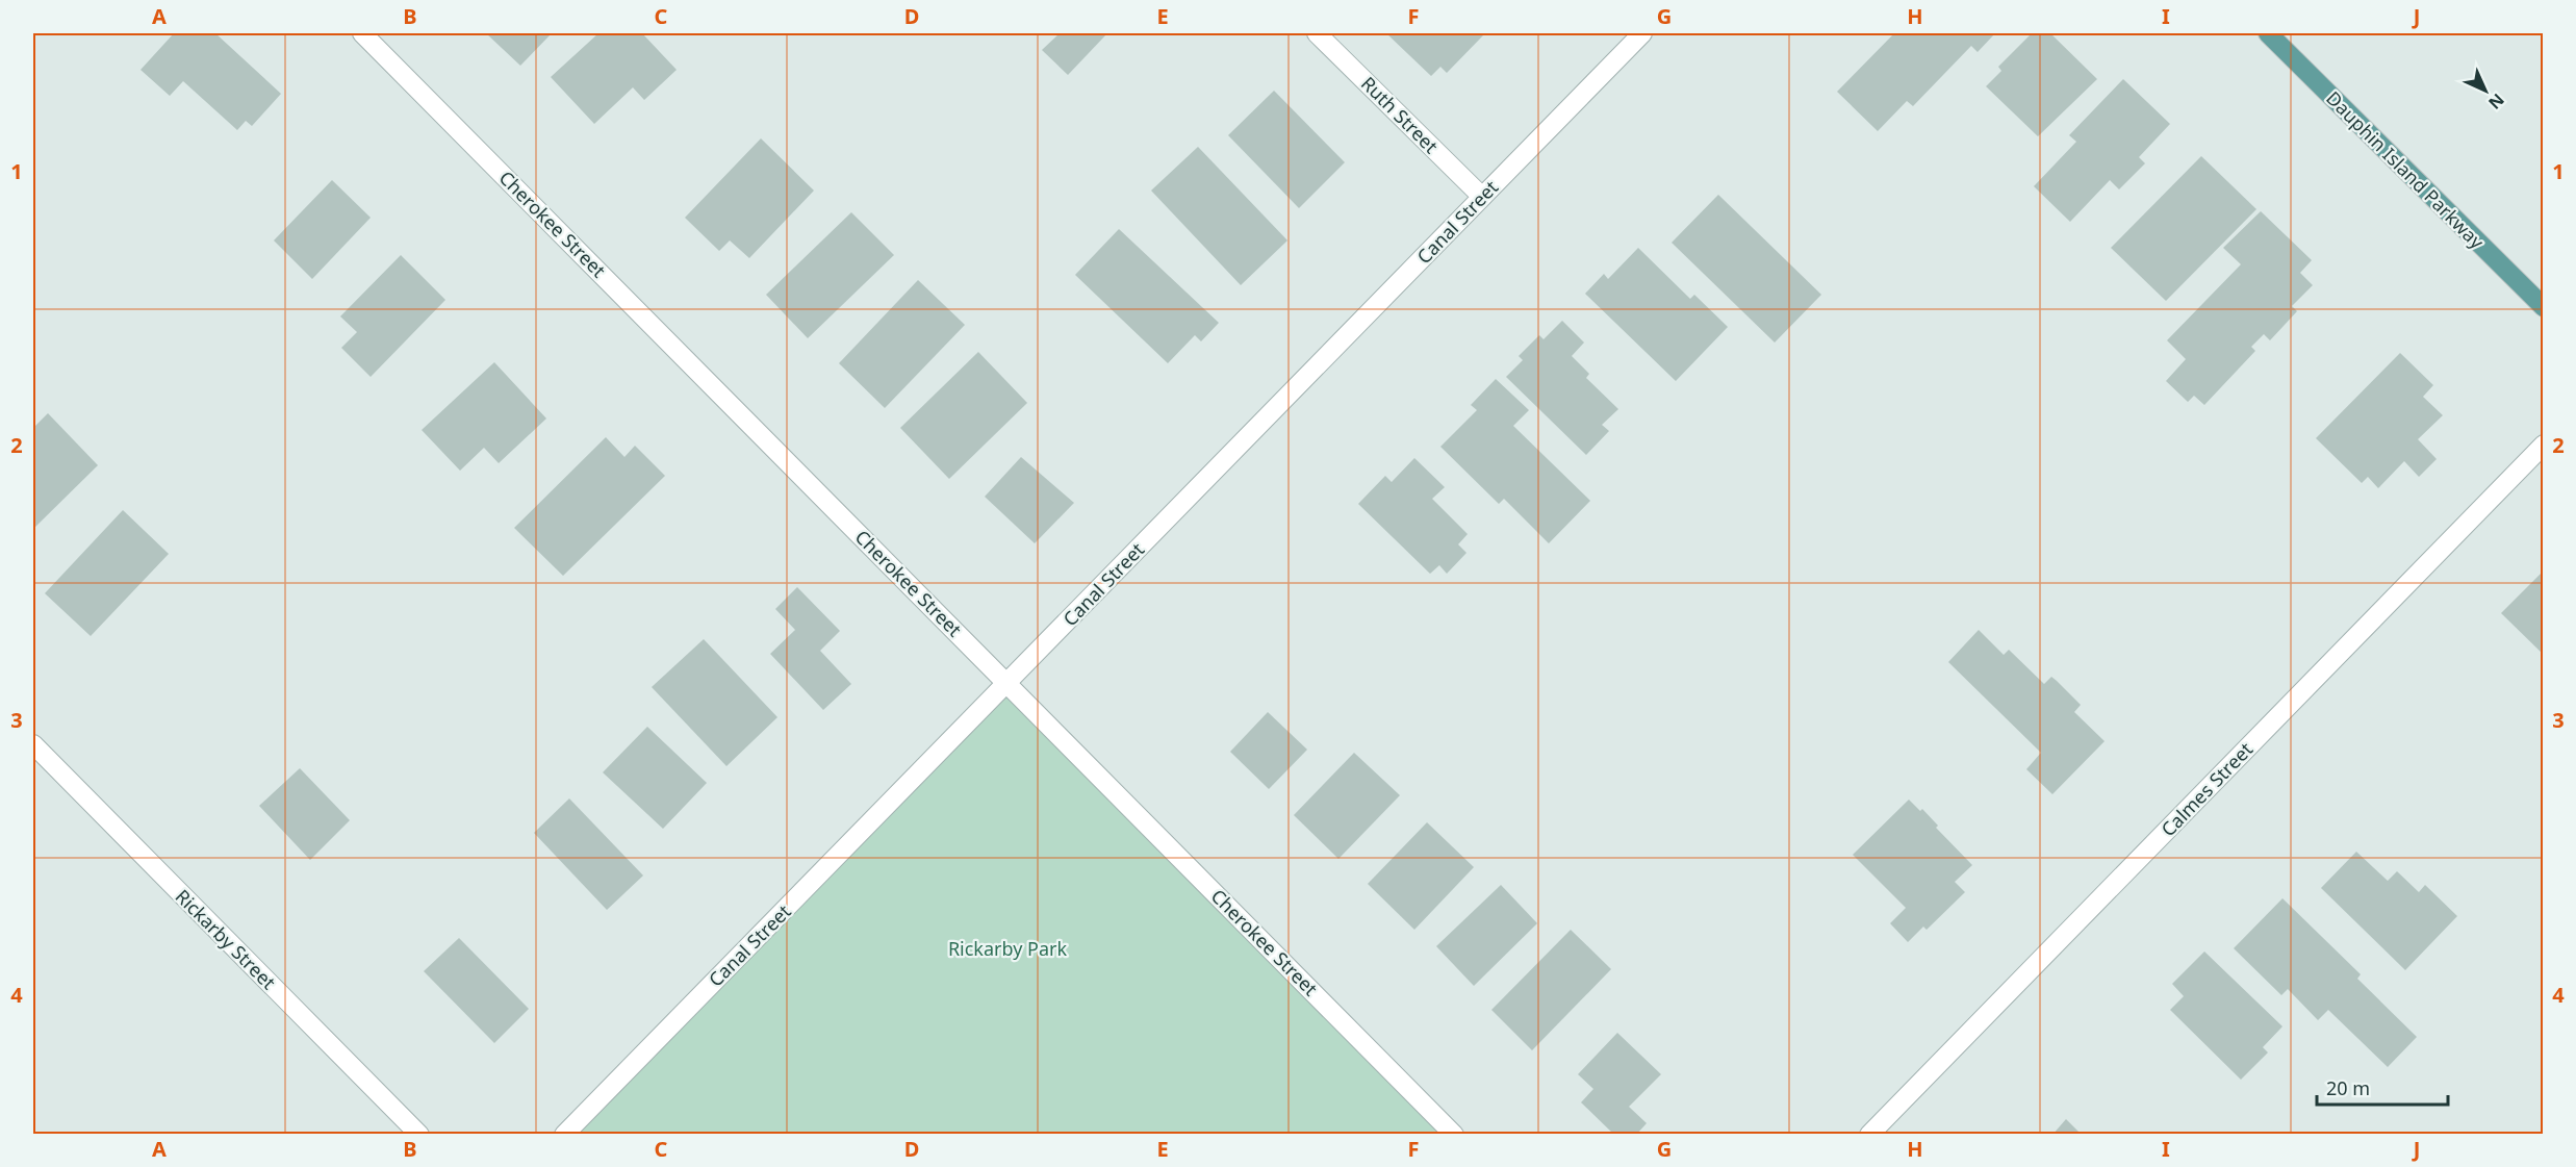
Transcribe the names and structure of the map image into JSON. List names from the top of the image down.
{
  "streets": {
    "main road": ["Dauphin Island Parkway"],
    "street": [
      "Ruth Street",
      "Canal Street",
      "Cherokee Street",
      "Calmes Street",
      "Rickarby Street"
    ]
  },
  "crossings": [
    ["Ruth Street", "Canal Street"],
    ["Canal Street", "Cherokee Street"]
  ],
  "parks": ["Rickarby Park"],
  "scale_bar": "20 m",
  "north": "bottom right",
  "grid": {
    "columns": [
      "A",
      "B",
      "C",
      "D",
      "E",
      "F",
      "G",
      "H",
      "I",
      "J"
    ],
    "rows": [
      "1",
      "2",
      "3",
      "4"
    ]
  }
}
